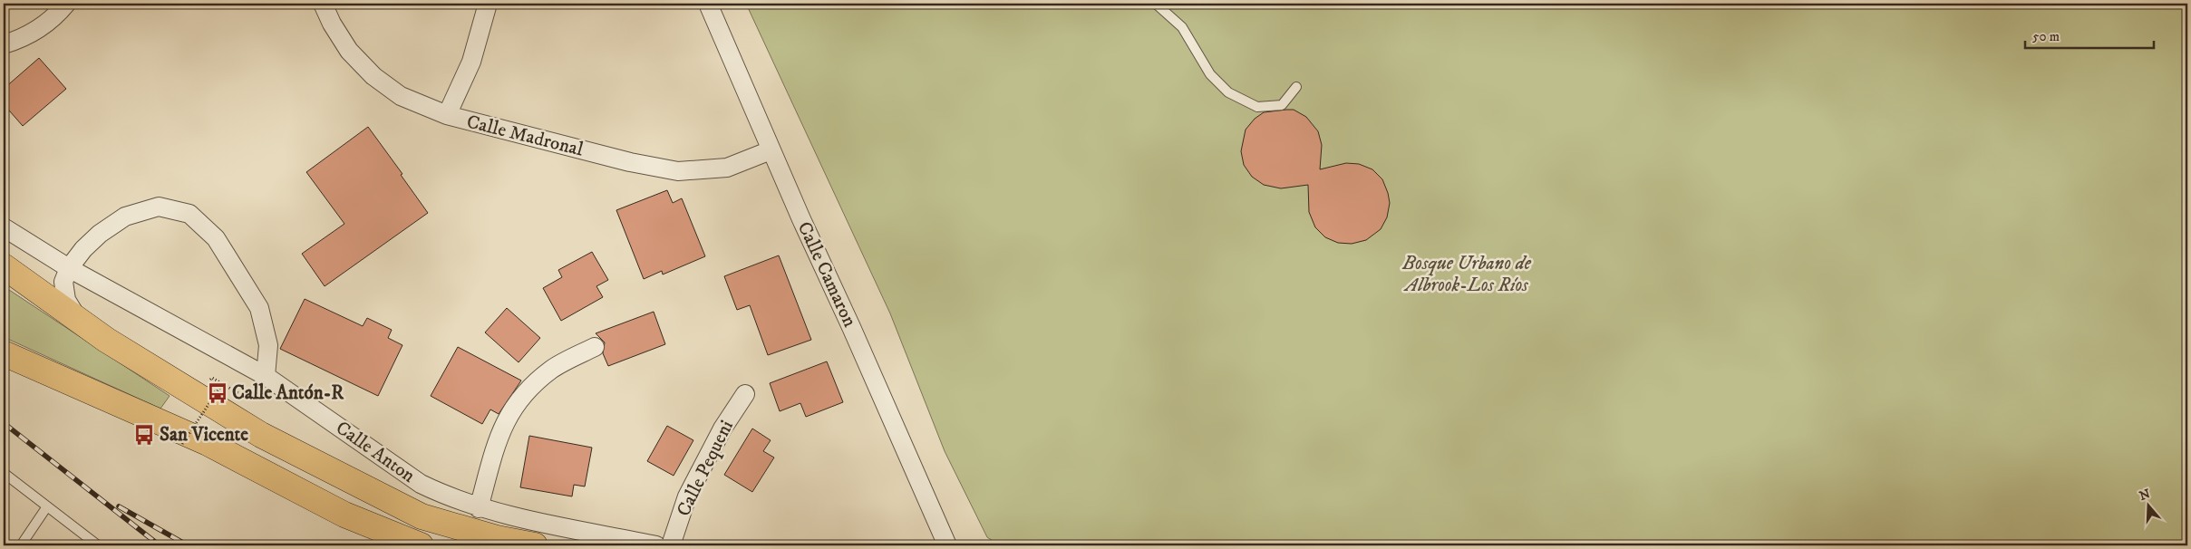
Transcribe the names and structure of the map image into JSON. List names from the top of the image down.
{
  "streets": {
    "street": [
      "Calle Madronal",
      "Calle Camaron",
      "Calle Anton",
      "Calle Pequeni"
    ]
  },
  "crossings": [
    ["Calle Madronal", "Calle Camaron"]
  ],
  "parks": ["Bosque Urbano de Albrook-Los Ríos"],
  "places": {
    "bus stop": ["Calle Antón-R", "San Vicente"]
  },
  "scale_bar": "50 m",
  "north": "top"
}
